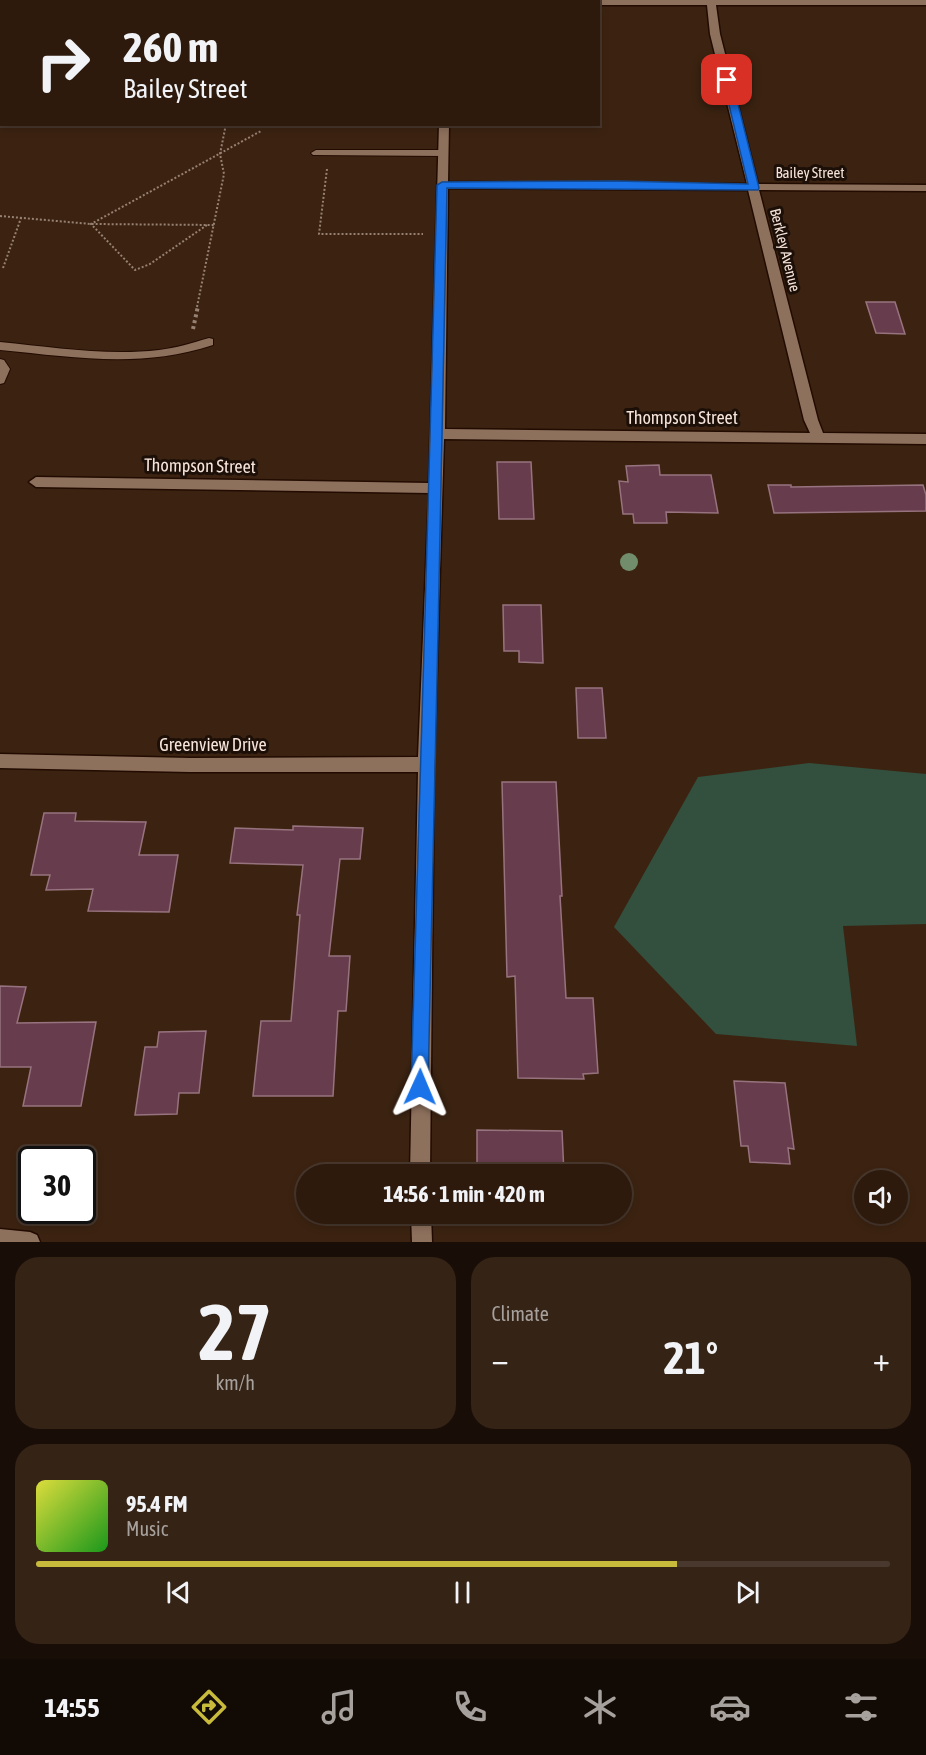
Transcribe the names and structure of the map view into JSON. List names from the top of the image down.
{
  "streets": {
    "street": [
      "Bailey Street",
      "Berkley Avenue",
      "Thompson Street",
      "Greenview Drive"
    ]
  },
  "crossings": [
    ["Bailey Street", "Berkley Avenue"],
    ["Berkley Avenue", "Thompson Street"]
  ],
  "page": {
    "turn": ["260 m", "Bailey Street"],
    "limit": "30",
    "trip": "14:56 · 1 min · 420 m",
    "tile": [
      ["27", "km/h"],
      "Climate"
    ],
    "heat": ["−", "21°", "+"],
    "song": ["95.4 FM", "Music"],
    "tabs": "14:55"
  }
}
